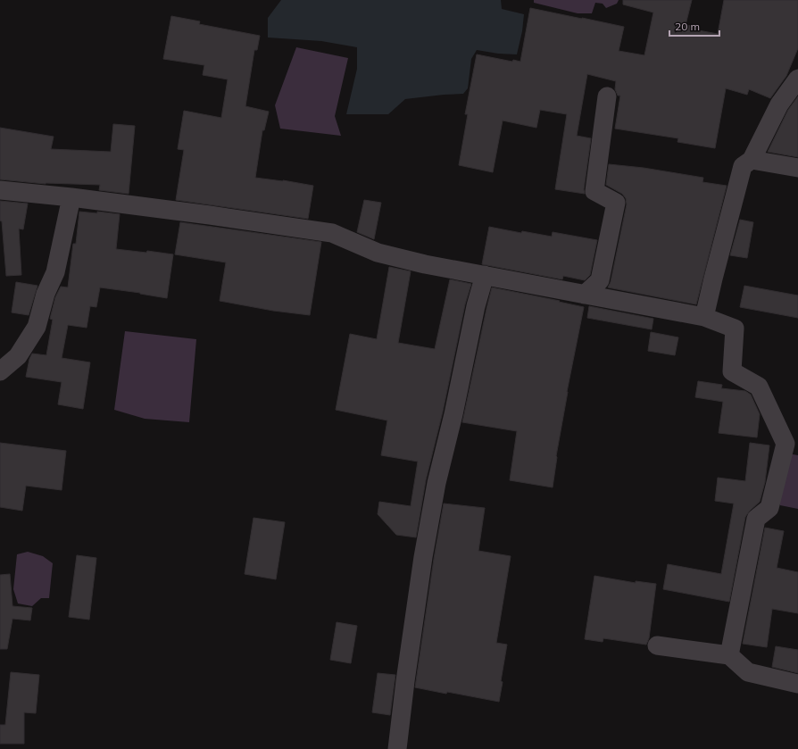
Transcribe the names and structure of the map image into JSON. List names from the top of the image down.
{
  "scale_bar": "20 m"
}
